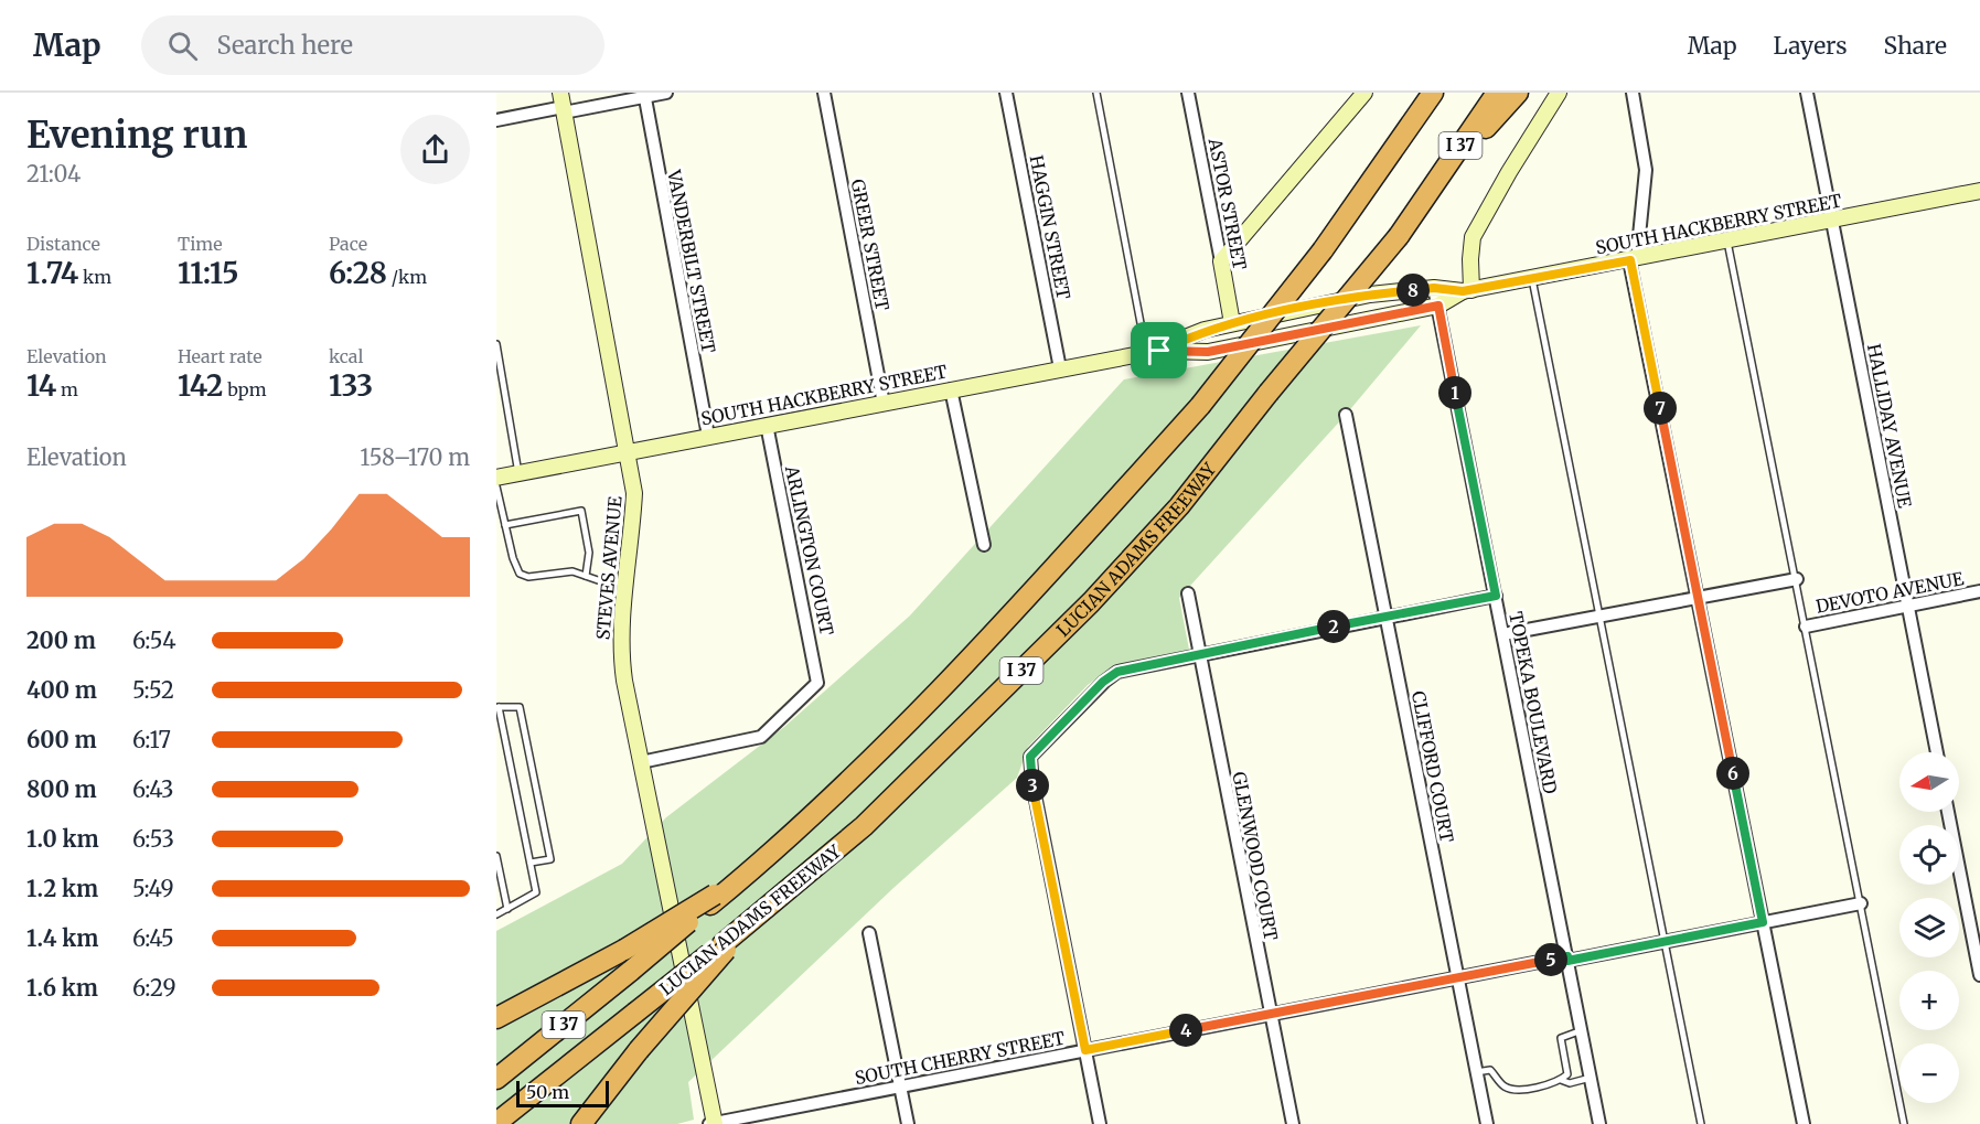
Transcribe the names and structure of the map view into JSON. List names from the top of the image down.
{
  "streets": {
    "highway": ["I 37", "LUCIAN ADAMS FREEWAY"],
    "main road": ["ASTOR STREET", "SOUTH HACKBERRY STREET", "STEVES AVENUE"],
    "street": [
      "HAGGIN STREET",
      "GREER STREET",
      "VANDERBILT STREET",
      "HALLIDAY AVENUE",
      "ARLINGTON COURT",
      "DEVOTO AVENUE",
      "TOPEKA BOULEVARD",
      "CLIFFORD COURT",
      "GLENWOOD COURT",
      "SOUTH CHERRY STREET"
    ]
  },
  "crossings": [
    ["ASTOR STREET", "SOUTH HACKBERRY STREET"],
    ["SOUTH HACKBERRY STREET", "HAGGIN STREET"],
    ["SOUTH HACKBERRY STREET", "GREER STREET"],
    ["SOUTH HACKBERRY STREET", "VANDERBILT STREET"],
    ["SOUTH HACKBERRY STREET", "HALLIDAY AVENUE"],
    ["SOUTH HACKBERRY STREET", "ARLINGTON COURT"],
    ["SOUTH HACKBERRY STREET", "STEVES AVENUE"],
    ["SOUTH HACKBERRY STREET", "TOPEKA BOULEVARD"],
    ["HALLIDAY AVENUE", "DEVOTO AVENUE"],
    ["ARLINGTON COURT", "STEVES AVENUE"],
    ["STEVES AVENUE", "SOUTH CHERRY STREET"],
    ["DEVOTO AVENUE", "TOPEKA BOULEVARD"],
    ["TOPEKA BOULEVARD", "SOUTH CHERRY STREET"],
    ["CLIFFORD COURT", "SOUTH CHERRY STREET"],
    ["GLENWOOD COURT", "SOUTH CHERRY STREET"]
  ],
  "scale_bar": "50 m",
  "north": "left",
  "page": {
    "header": "Map",
    "search": "Search here",
    "nav": ["Map", "Layers", "Share"],
    "heading": ["Evening run", "21:04"],
    "stats": [
      ["Distance", "1.74 km"],
      ["Time", "11:15"],
      ["Pace", "6:28 /km"],
      ["Elevation", "14 m"],
      ["Heart rate", "142 bpm"],
      ["kcal", "133"]
    ],
    "pins": [
      "8",
      "1",
      "7",
      "2",
      "6",
      "3",
      "5",
      "4"
    ],
    "chart": ["Elevation", "158–170 m"],
    "list": [
      {
        "name": "200 m",
        "note": "6:54"
      },
      {
        "name": "400 m",
        "note": "5:52"
      },
      {
        "name": "600 m",
        "note": "6:17"
      },
      {
        "name": "800 m",
        "note": "6:43"
      },
      {
        "name": "1.0 km",
        "note": "6:53"
      },
      {
        "name": "1.2 km",
        "note": "5:49"
      },
      {
        "name": "1.4 km",
        "note": "6:45"
      },
      {
        "name": "1.6 km",
        "note": "6:29"
      }
    ],
    "map_buttons": ["+", "−"],
    "scale": "50 m"
  }
}
